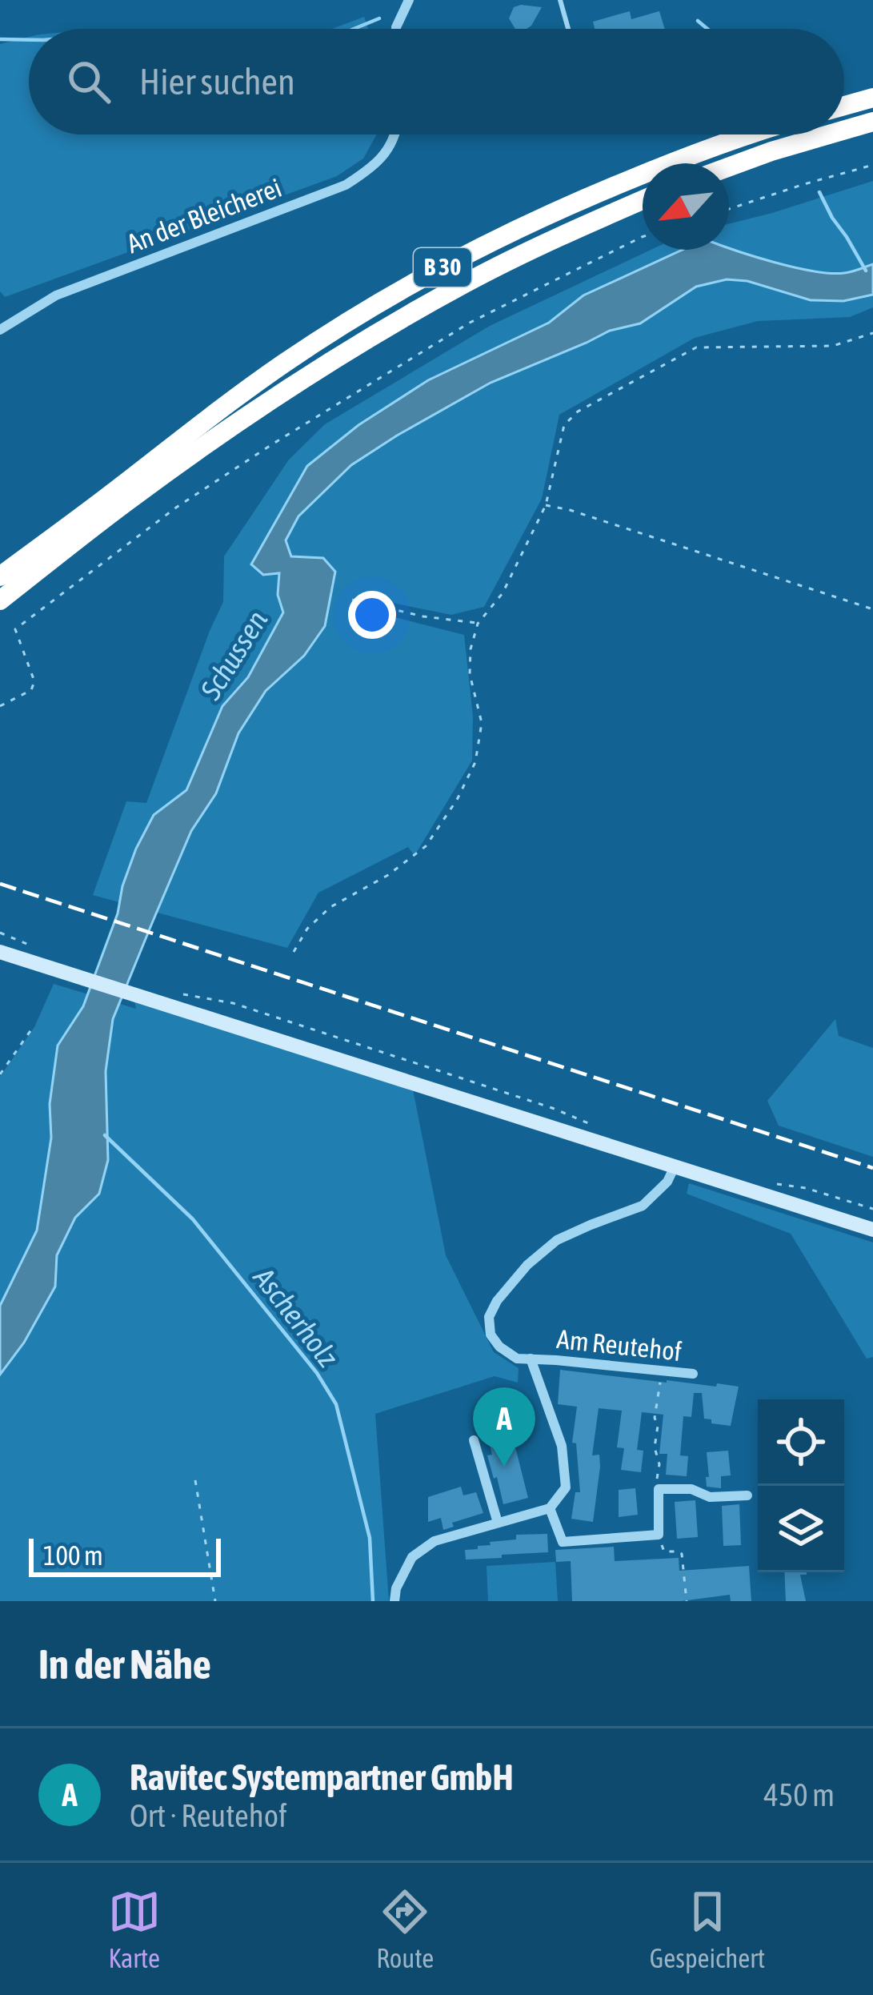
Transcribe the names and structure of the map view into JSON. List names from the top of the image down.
{
  "streets": {
    "highway": ["B 30"],
    "street": ["An der Bleicherei", "Am Reutehof"]
  },
  "water": ["Schussen", "Ascherholz"],
  "scale_bar": "100 m",
  "north": "bottom left",
  "page": {
    "search": "Hier suchen",
    "pins": "A",
    "scale": "100 m",
    "heading": "In der Nähe",
    "list": [
      {
        "mark": "A",
        "name": "Ravitec Systempartner GmbH",
        "note": "Ort · Reutehof",
        "value": "450 m"
      }
    ],
    "nav": ["Karte", "Route", "Gespeichert"]
  }
}
